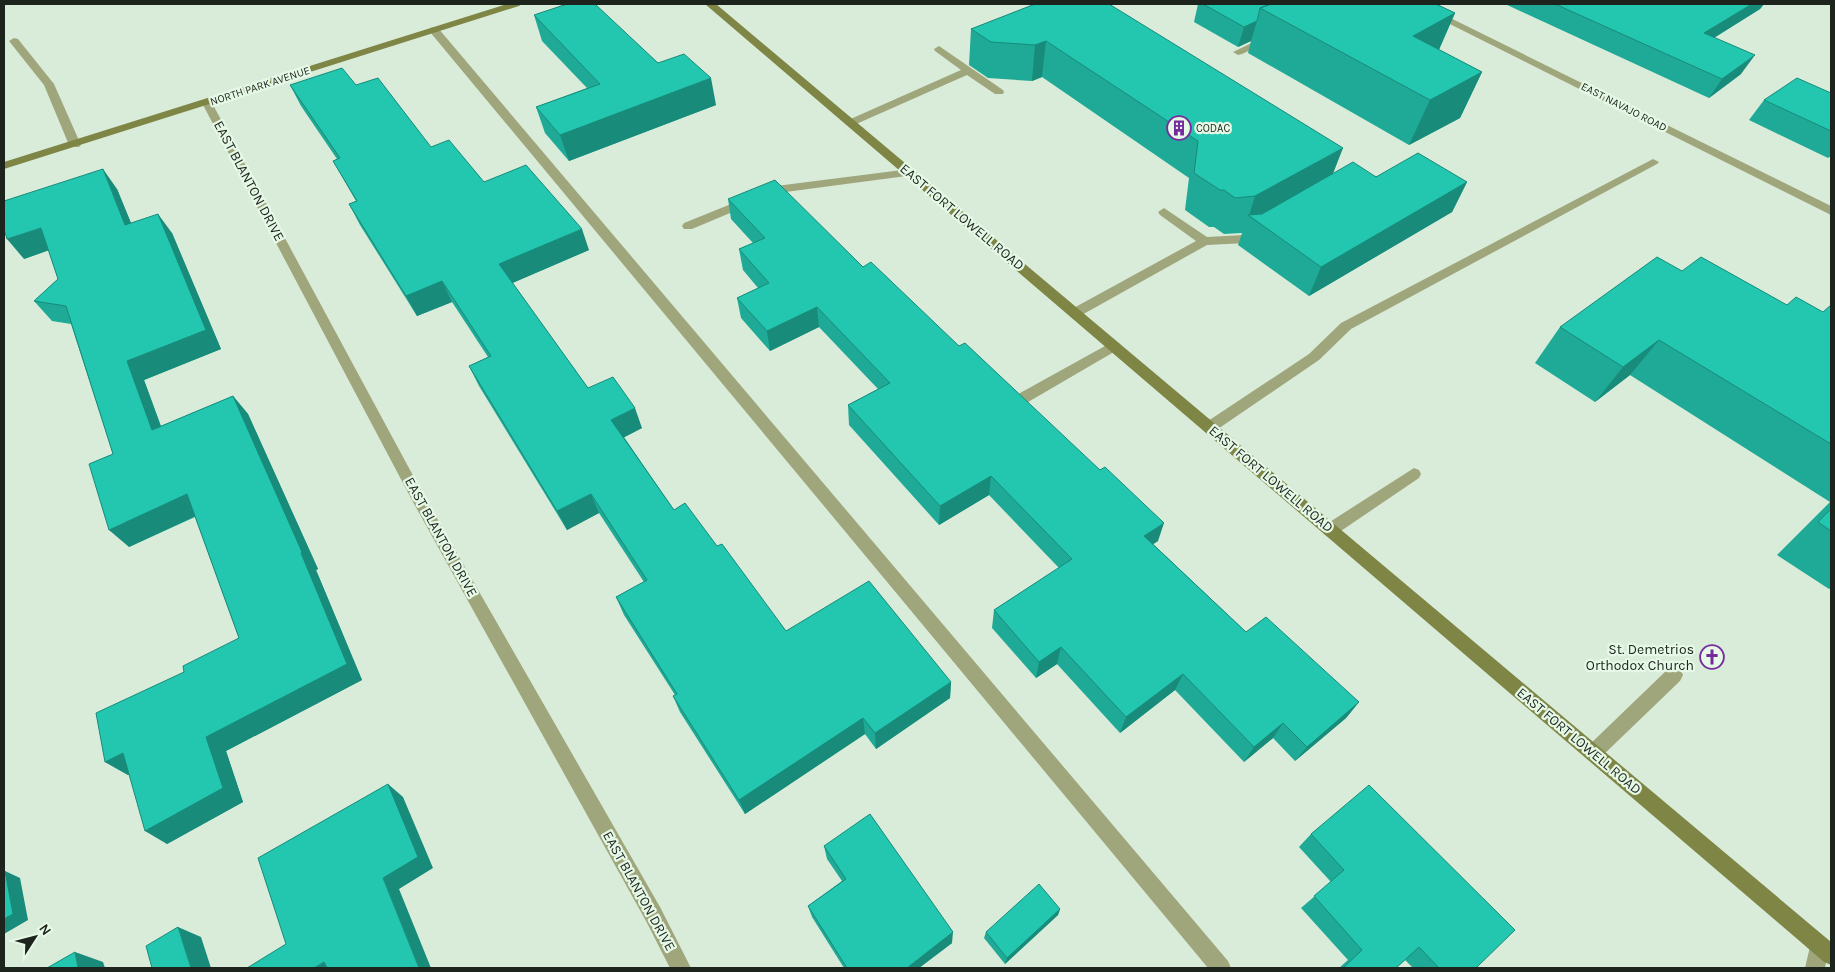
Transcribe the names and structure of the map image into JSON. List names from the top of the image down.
{
  "streets": {
    "main road": ["NORTH PARK AVENUE", "EAST FORT LOWELL ROAD"],
    "street": ["EAST NAVAJO ROAD", "EAST BLANTON DRIVE"]
  },
  "crossings": [
    ["NORTH PARK AVENUE", "EAST BLANTON DRIVE"]
  ],
  "places": {
    "building": ["CODAC"],
    "church": ["St. Demetrios Orthodox Church"]
  },
  "north": "top right"
}
